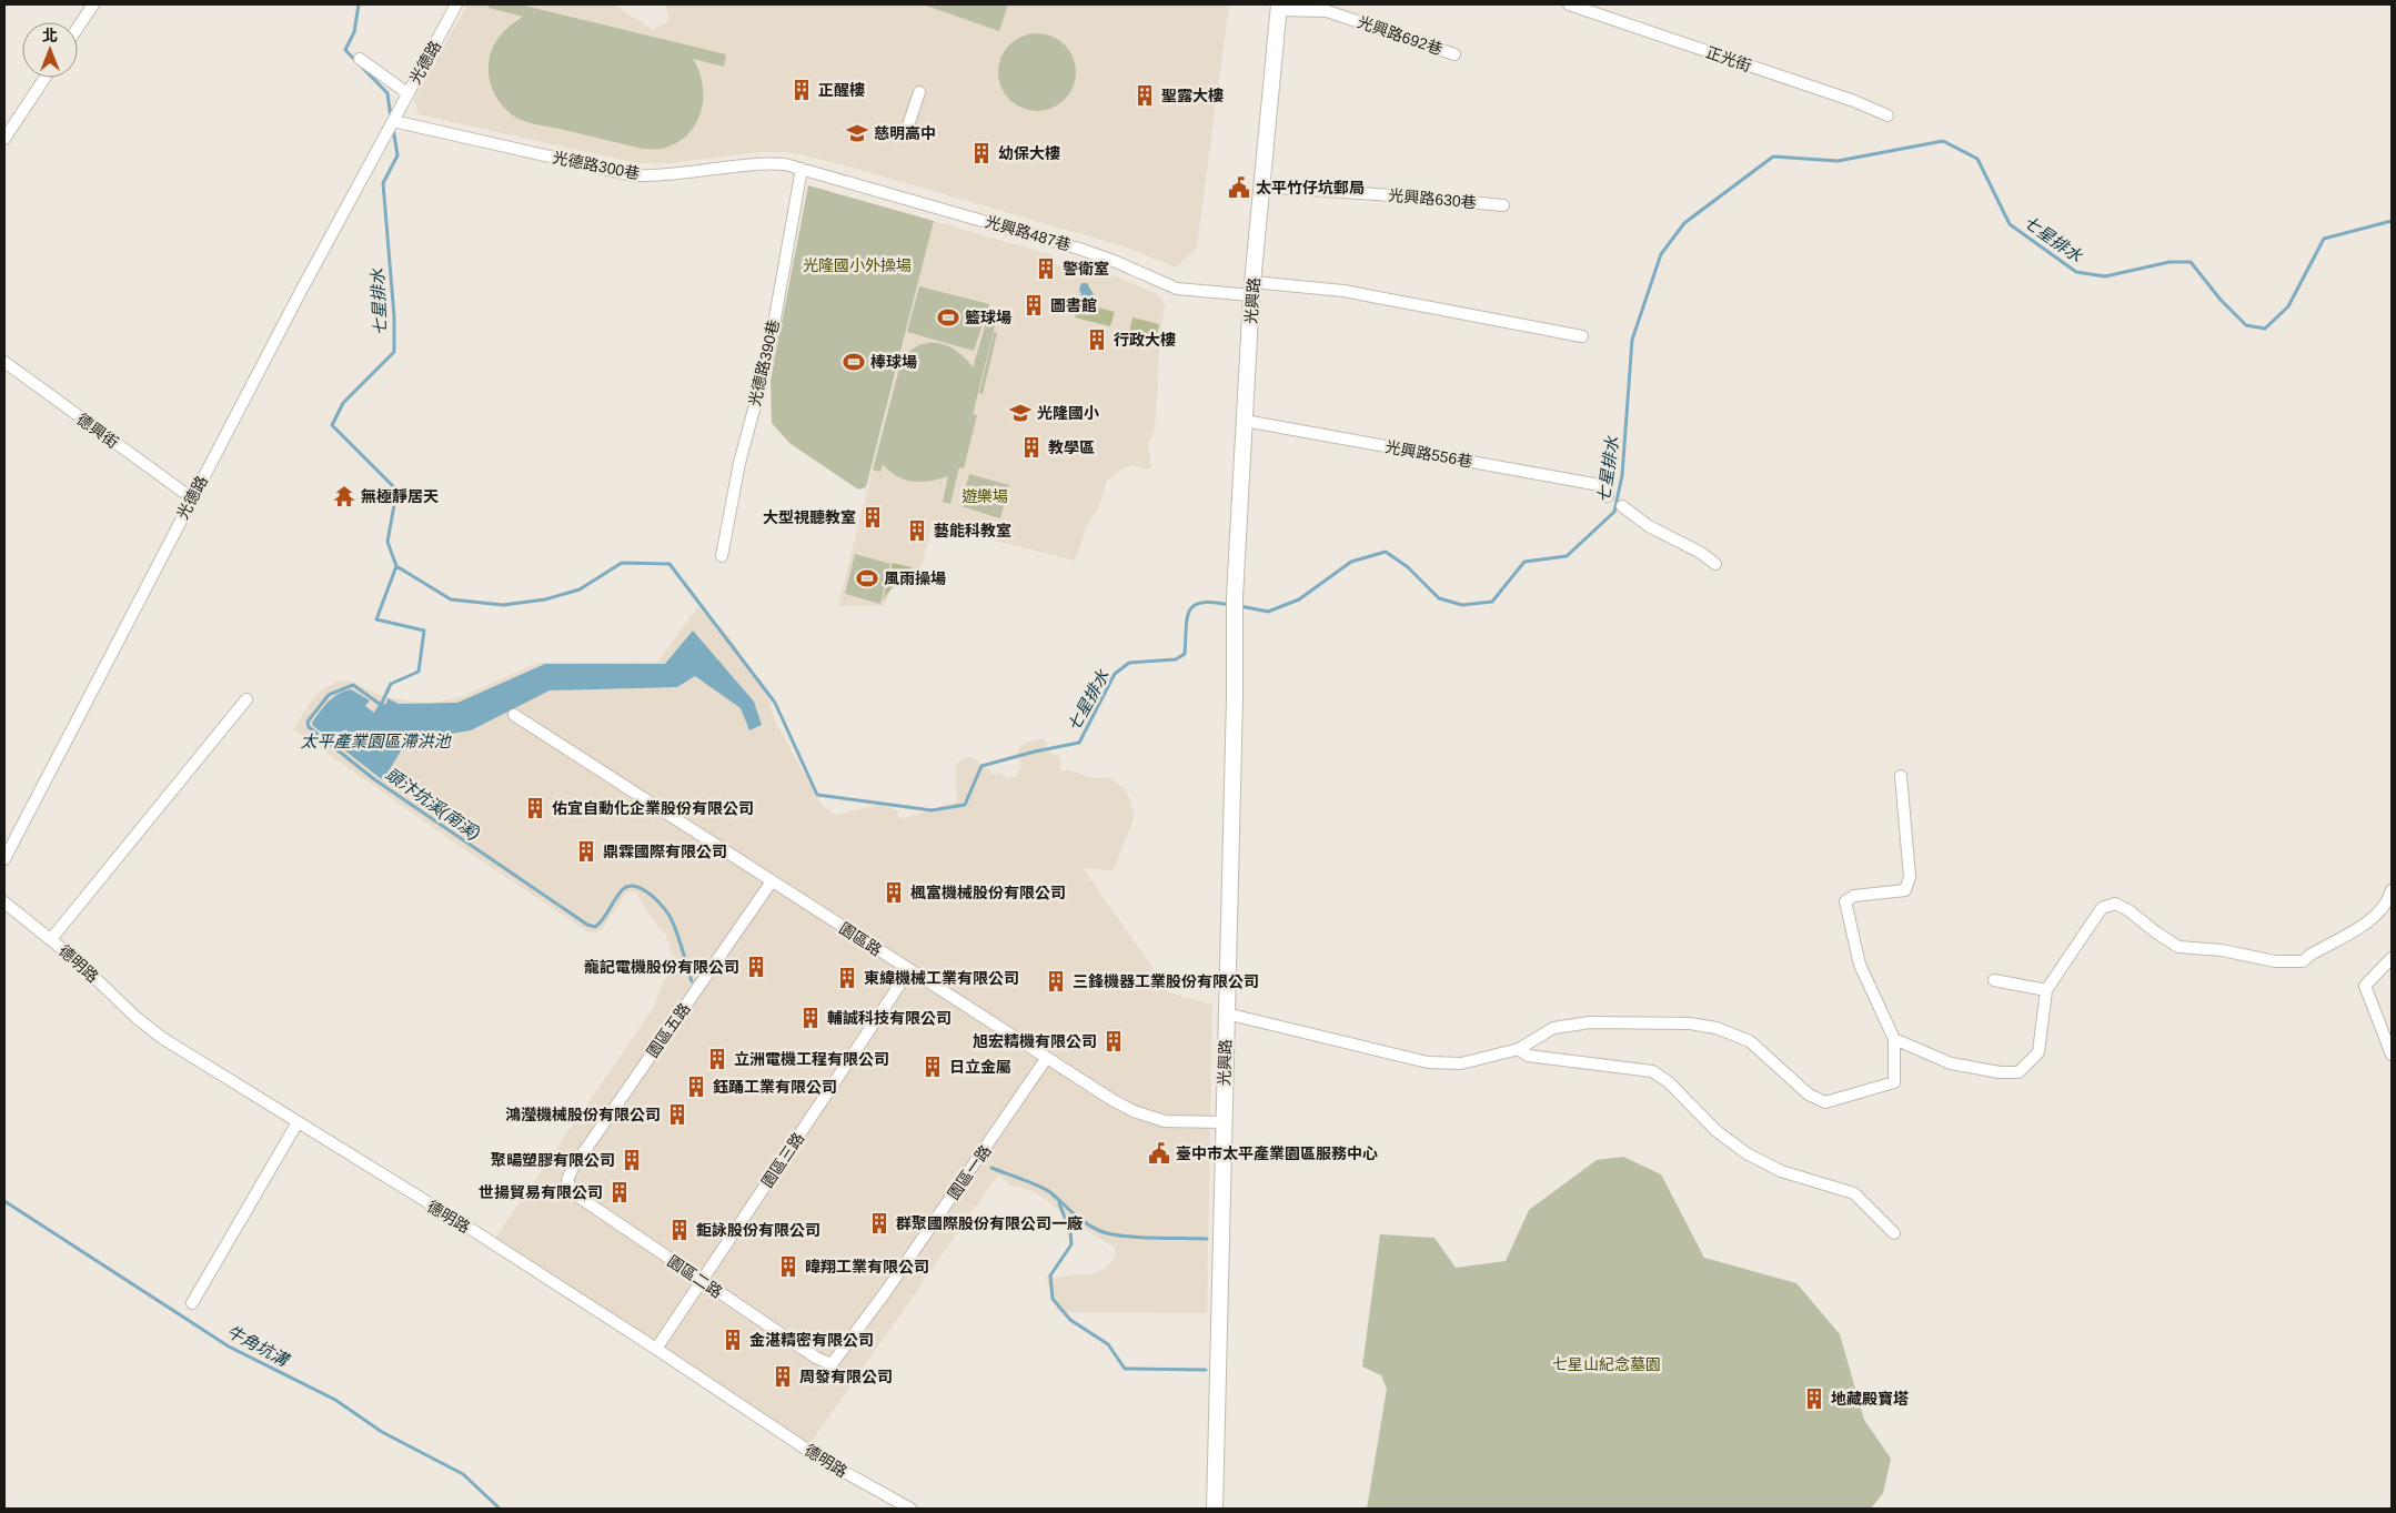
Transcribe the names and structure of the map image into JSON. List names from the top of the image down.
{
  "streets": {
    "main road": ["光興路"],
    "street": [
      "光興路692巷",
      "正光街",
      "光德路",
      "光德路300巷",
      "光興路630巷",
      "光興路487巷",
      "光德路390巷",
      "德興街",
      "光興路556巷",
      "園區路",
      "德明路",
      "園區五路",
      "園區三路",
      "園區一路",
      "園區二路"
    ]
  },
  "crossings": [
    ["光興路692巷", "光興路"],
    ["光德路", "光德路300巷"],
    ["光德路", "德興街"],
    ["光德路300巷", "光興路487巷"],
    ["光德路300巷", "光德路390巷"],
    ["光興路630巷", "光興路"],
    ["光興路487巷", "光興路"],
    ["光興路487巷", "光德路390巷"],
    ["光興路", "光興路556巷"],
    ["光興路", "園區路"],
    ["園區路", "園區五路"],
    ["園區路", "園區三路"],
    ["園區路", "園區一路"],
    ["德明路", "園區三路"],
    ["園區五路", "園區二路"],
    ["園區三路", "園區二路"],
    ["園區一路", "園區二路"]
  ],
  "water": [
    "七星排水",
    "太平產業園區滯洪池",
    "頭汴坑溪(南溪)",
    "牛角坑溝"
  ],
  "parks": ["光隆國小外操場", "遊樂場", "七星山紀念墓園"],
  "places": {
    "building": [
      "正醒樓",
      "聖露大樓",
      "幼保大樓",
      "警衛室",
      "圖書館",
      "行政大樓",
      "教學區",
      "大型視聽教室",
      "藝能科教室",
      "佑宜自動化企業股份有限公司",
      "鼎霖國際有限公司",
      "楓富機械股份有限公司",
      "巃記電機股份有限公司",
      "東緯機械工業有限公司",
      "三鋒機器工業股份有限公司",
      "輔誠科技有限公司",
      "旭宏精機有限公司",
      "立洲電機工程有限公司",
      "日立金屬",
      "鈺踊工業有限公司",
      "鴻瀅機械股份有限公司",
      "聚暘塑膠有限公司",
      "世揚貿易有限公司",
      "群聚國際股份有限公司一廠",
      "鉅詠股份有限公司",
      "暐翔工業有限公司",
      "金湛精密有限公司",
      "周發有限公司",
      "地藏殿寶塔"
    ],
    "school or university": ["慈明高中", "光隆國小"],
    "public building": ["太平竹仔坑郵局", "臺中市太平產業園區服務中心"],
    "sports": ["籃球場", "棒球場", "風雨操場"],
    "temple": ["無極靜居天"]
  },
  "north": "top"
}
